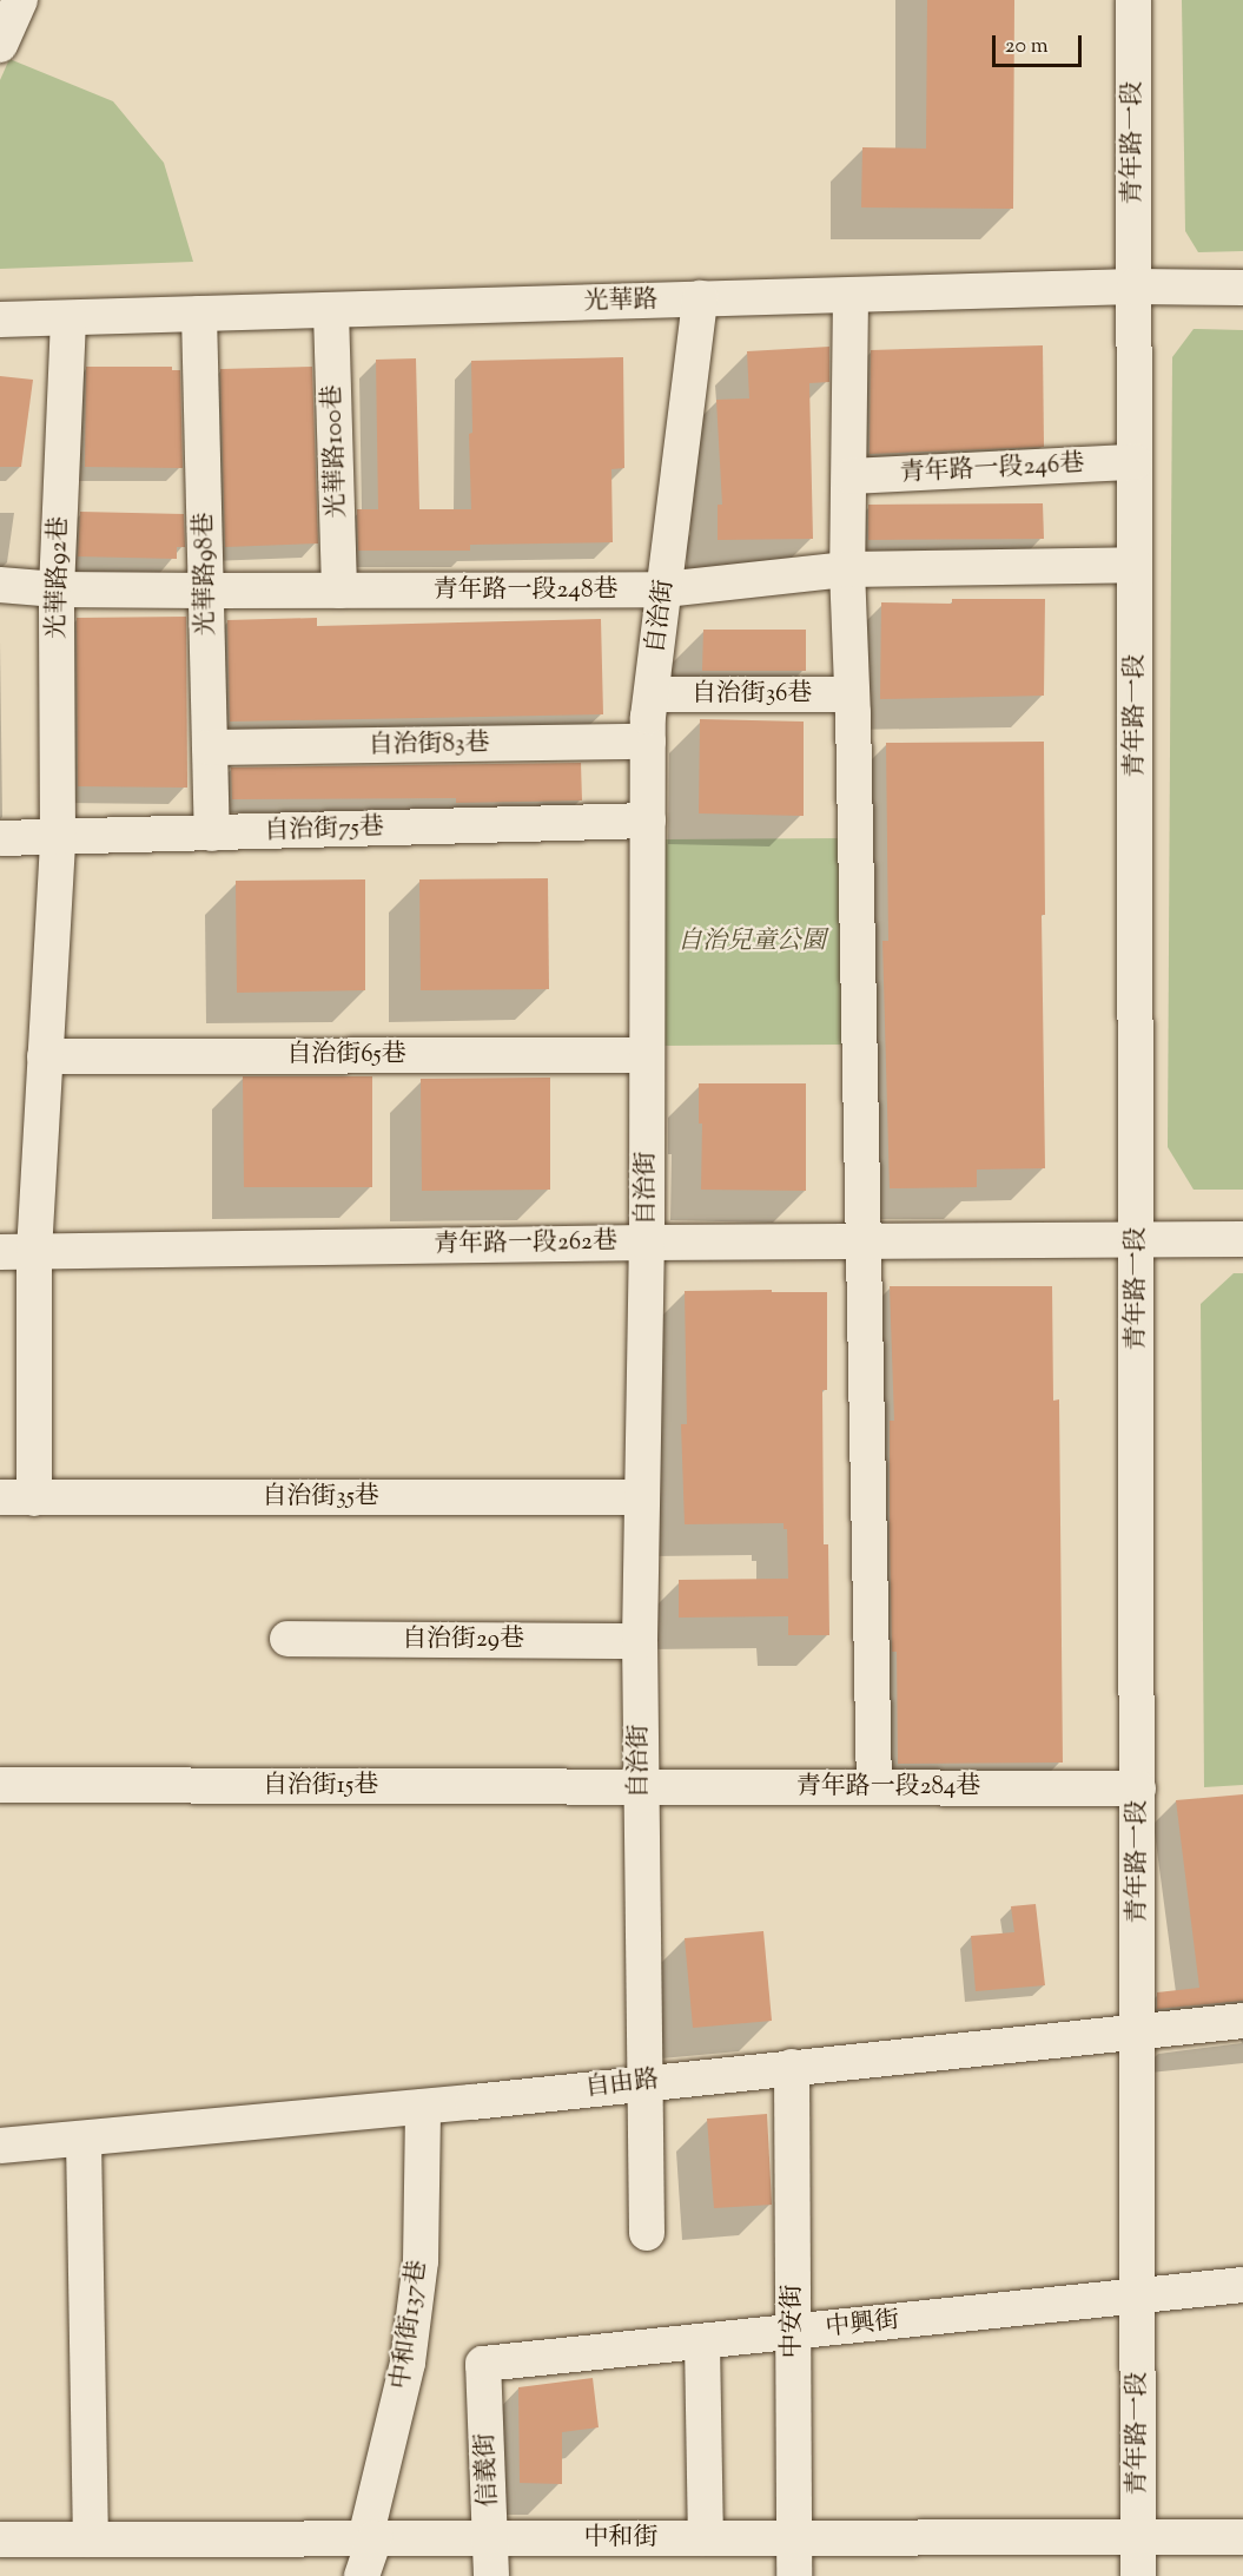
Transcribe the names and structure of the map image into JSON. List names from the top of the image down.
{
  "streets": {
    "street": [
      "青年路一段",
      "光華路",
      "光華路100巷",
      "青年路一段246巷",
      "光華路98巷",
      "光華路92巷",
      "青年路一段248巷",
      "自治街",
      "自治街36巷",
      "自治街83巷",
      "自治街75巷",
      "自治街65巷",
      "青年路一段262巷",
      "自治街35巷",
      "自治街29巷",
      "自治街15巷",
      "青年路一段284巷",
      "自由路",
      "中安街",
      "中和街137巷",
      "中興街",
      "信義街",
      "中和街"
    ]
  },
  "crossings": [
    ["青年路一段", "光華路"],
    ["青年路一段", "青年路一段246巷"],
    ["青年路一段", "青年路一段248巷"],
    ["青年路一段", "青年路一段262巷"],
    ["青年路一段", "青年路一段284巷"],
    ["青年路一段", "自由路"],
    ["青年路一段", "中興街"],
    ["青年路一段", "中和街"],
    ["光華路", "光華路100巷"],
    ["光華路", "光華路98巷"],
    ["光華路", "光華路92巷"],
    ["光華路", "自治街"],
    ["光華路100巷", "青年路一段248巷"],
    ["光華路98巷", "青年路一段248巷"],
    ["光華路98巷", "自治街83巷"],
    ["光華路98巷", "自治街75巷"],
    ["光華路92巷", "青年路一段248巷"],
    ["光華路92巷", "自治街75巷"],
    ["光華路92巷", "自治街65巷"],
    ["光華路92巷", "青年路一段262巷"],
    ["光華路92巷", "自治街35巷"],
    ["青年路一段248巷", "自治街"],
    ["自治街", "自治街36巷"],
    ["自治街", "自治街83巷"],
    ["自治街", "自治街75巷"],
    ["自治街", "自治街65巷"],
    ["自治街", "青年路一段262巷"],
    ["自治街", "自治街35巷"],
    ["自治街", "自治街29巷"],
    ["自治街", "自治街15巷"],
    ["自治街", "青年路一段284巷"],
    ["自治街", "自由路"],
    ["自治街15巷", "青年路一段284巷"],
    ["自由路", "中安街"],
    ["自由路", "中和街137巷"],
    ["中安街", "中興街"],
    ["中安街", "中和街"],
    ["中和街137巷", "中和街"],
    ["中興街", "信義街"],
    ["信義街", "中和街"]
  ],
  "parks": ["自治兒童公園"],
  "scale_bar": "20 m"
}
